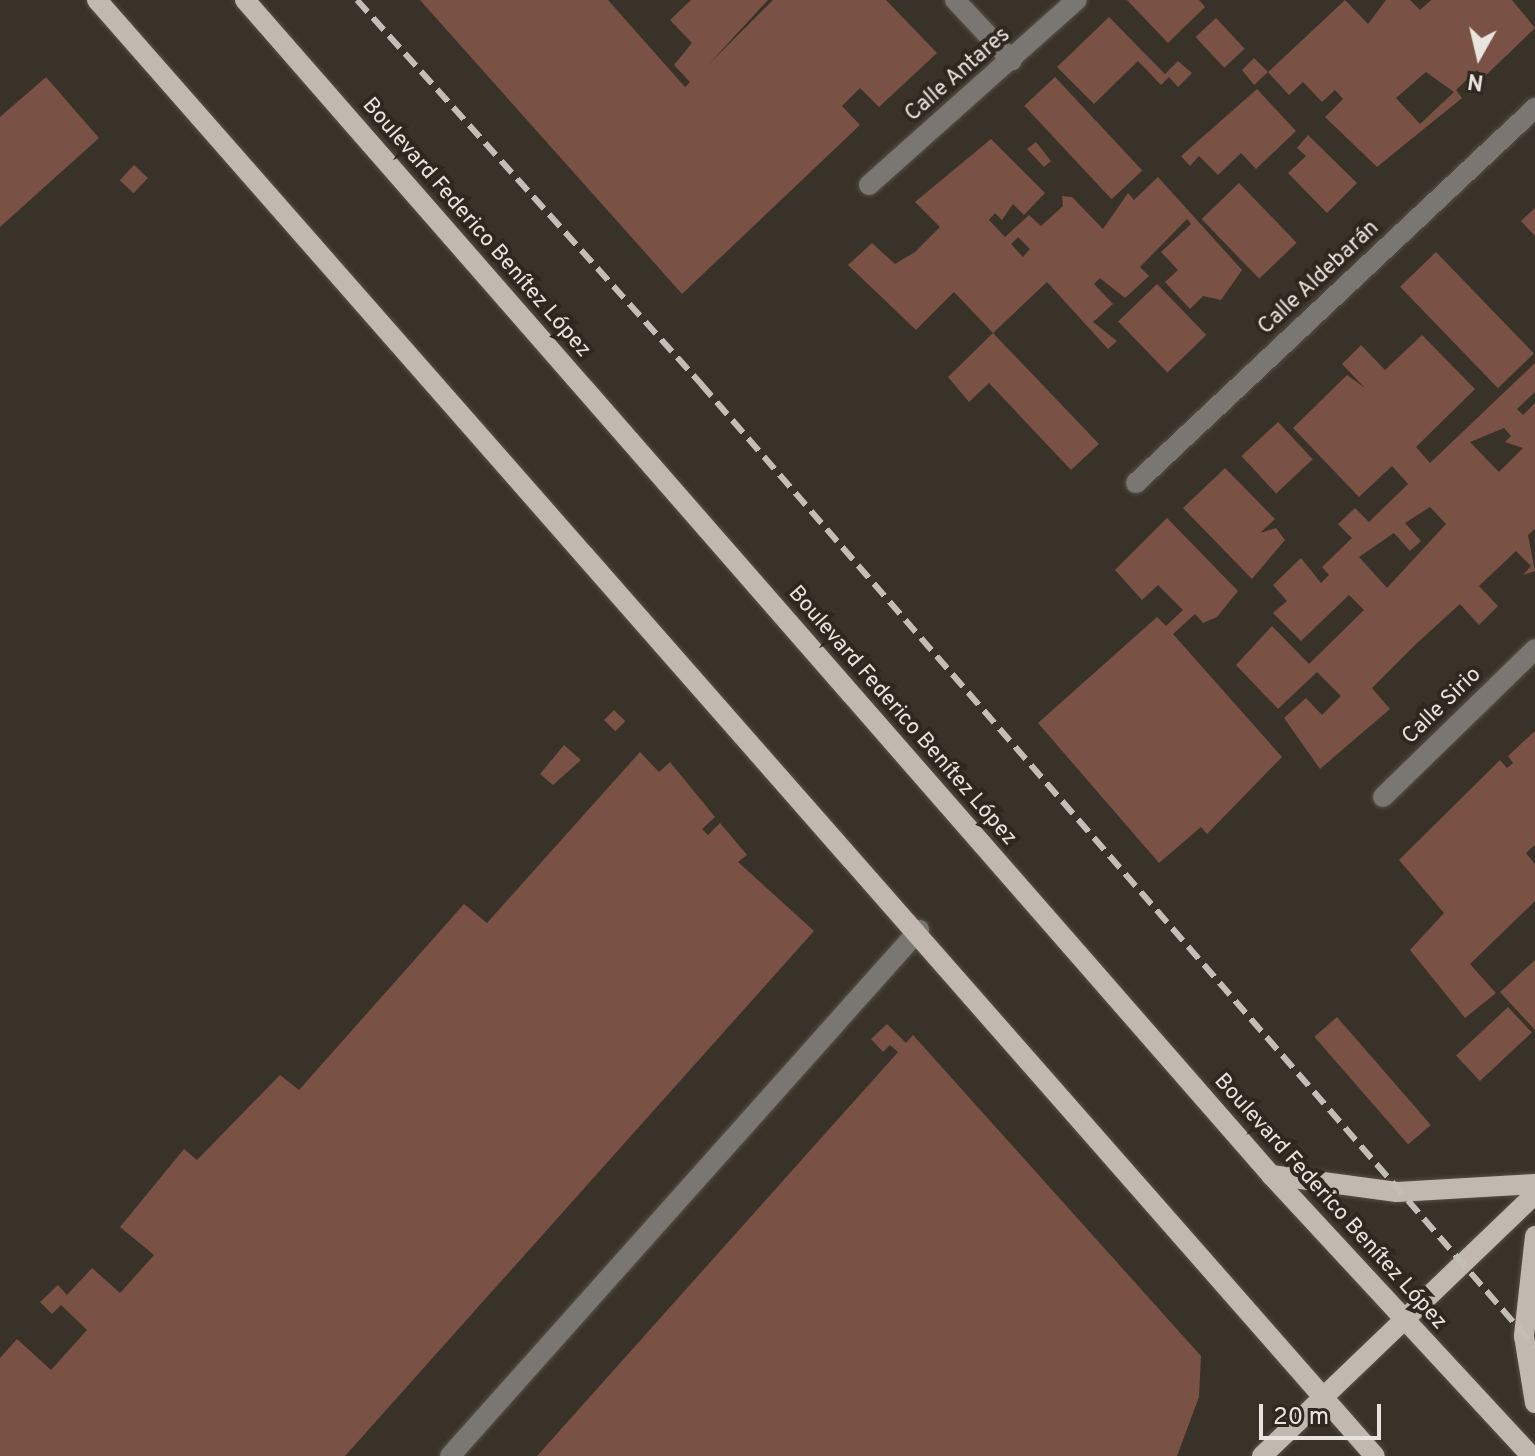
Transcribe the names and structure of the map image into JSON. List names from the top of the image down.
{
  "streets": {
    "main road": ["Boulevard Federico Benítez López"],
    "street": ["Calle Antares", "Calle Aldebarán", "Calle Sirio"]
  },
  "scale_bar": "20 m",
  "north": "bottom"
}
